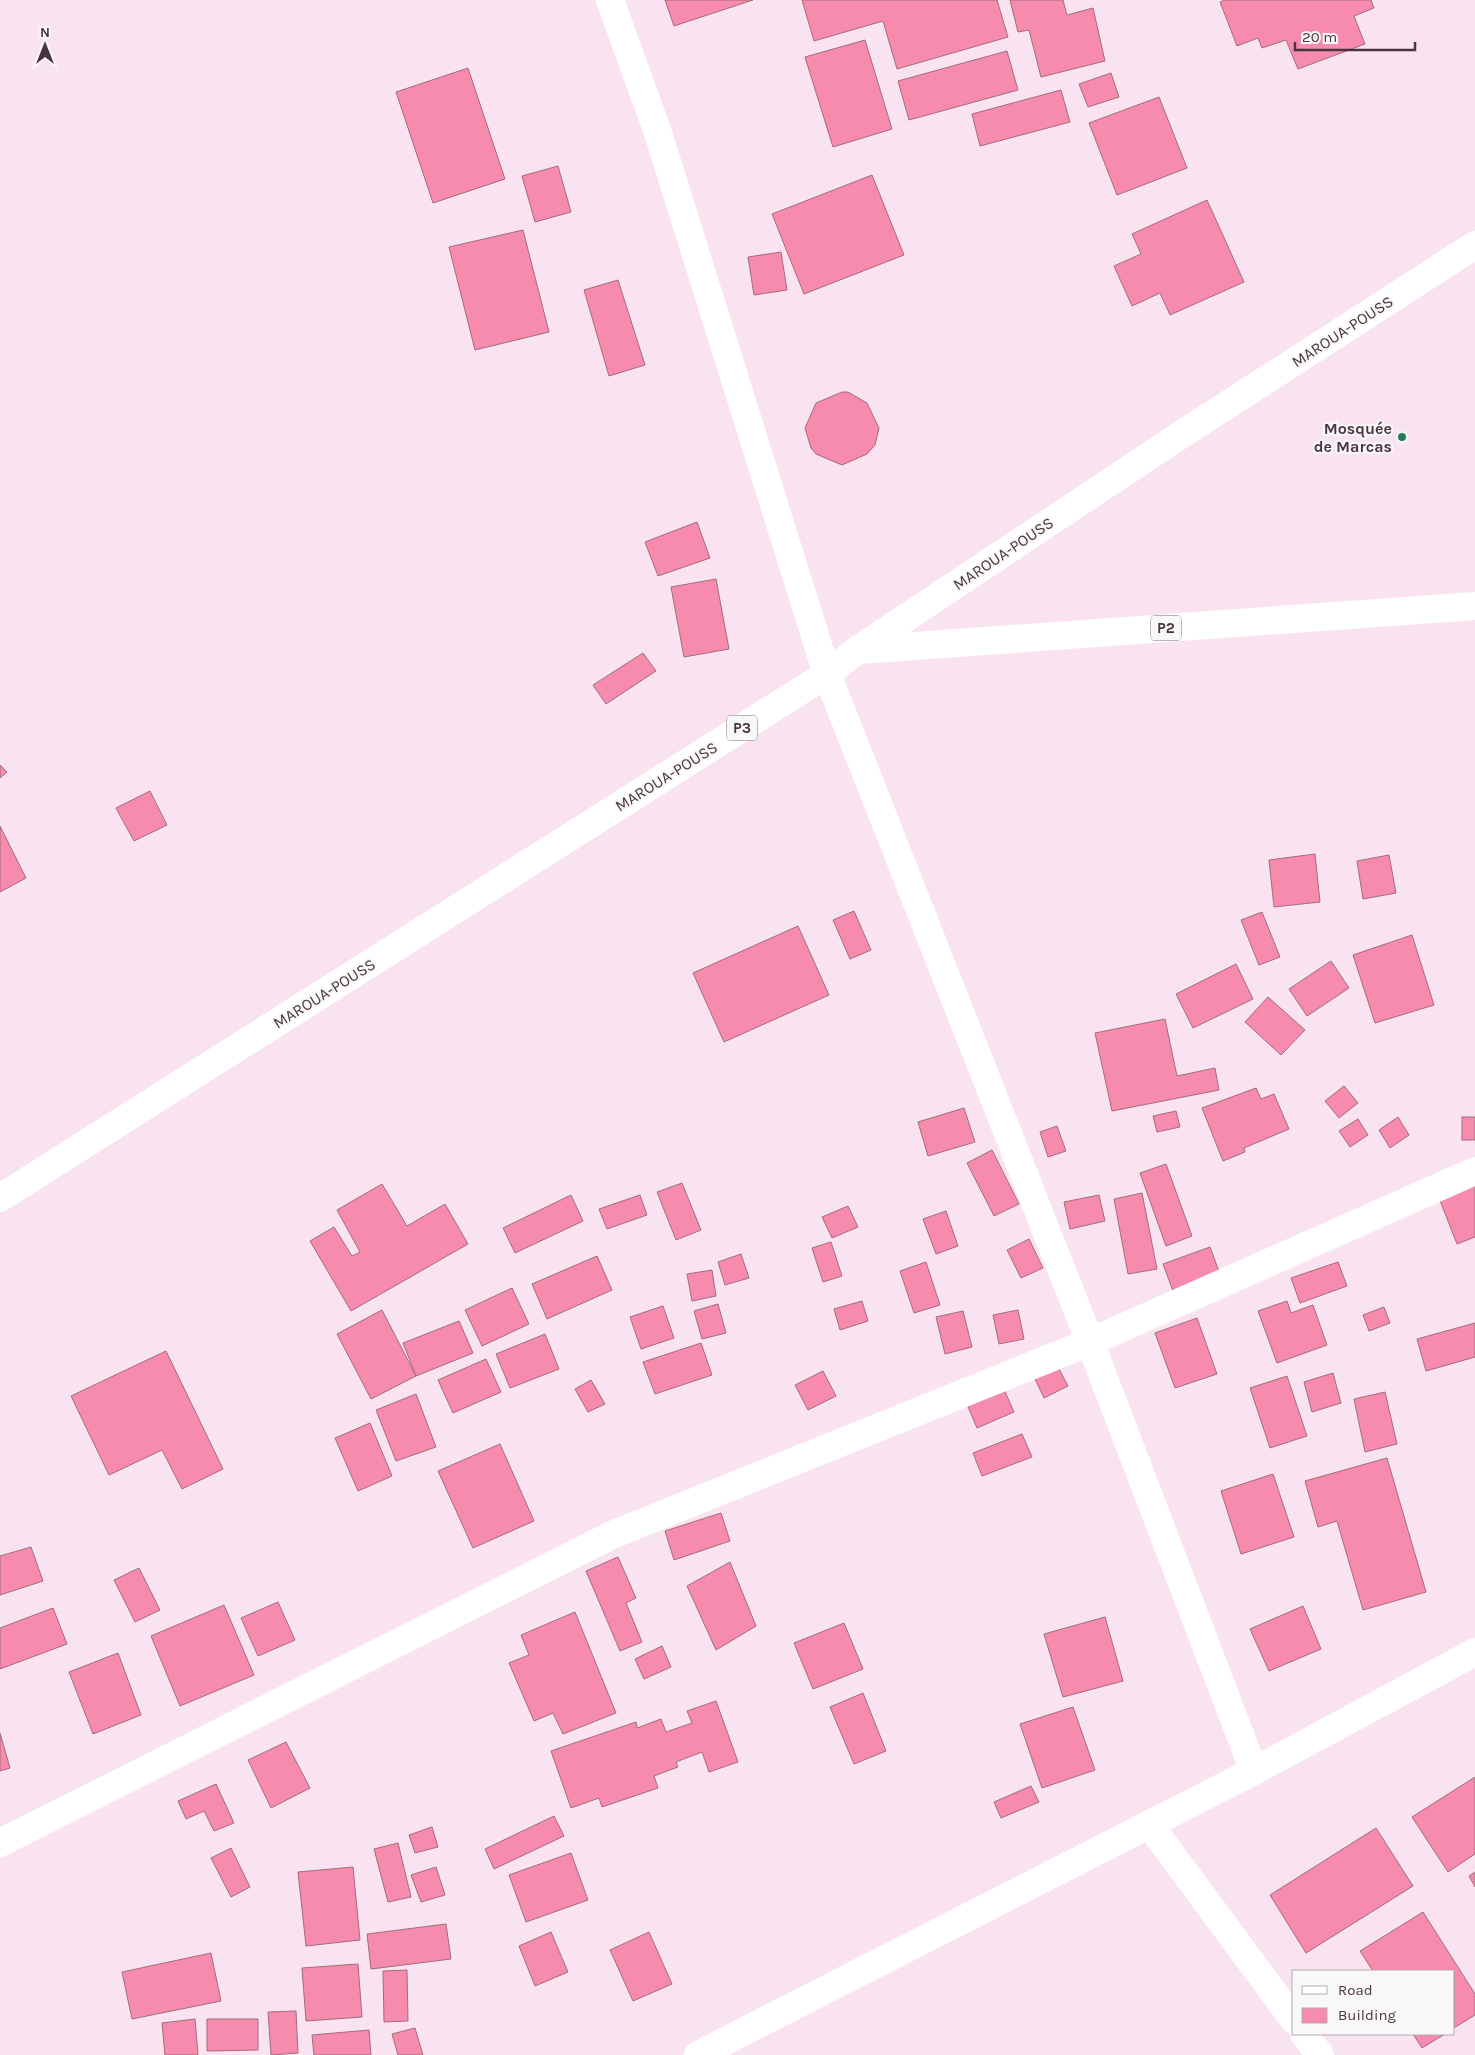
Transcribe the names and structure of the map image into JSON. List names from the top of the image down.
{
  "streets": {
    "street": ["MAROUA-POUSS", "P2", "P3"]
  },
  "crossings": [
    ["MAROUA-POUSS", "P2"]
  ],
  "places": ["Mosquée de Marcas"],
  "legend": ["Road", "Building"],
  "scale_bar": "20 m",
  "north": "top"
}
